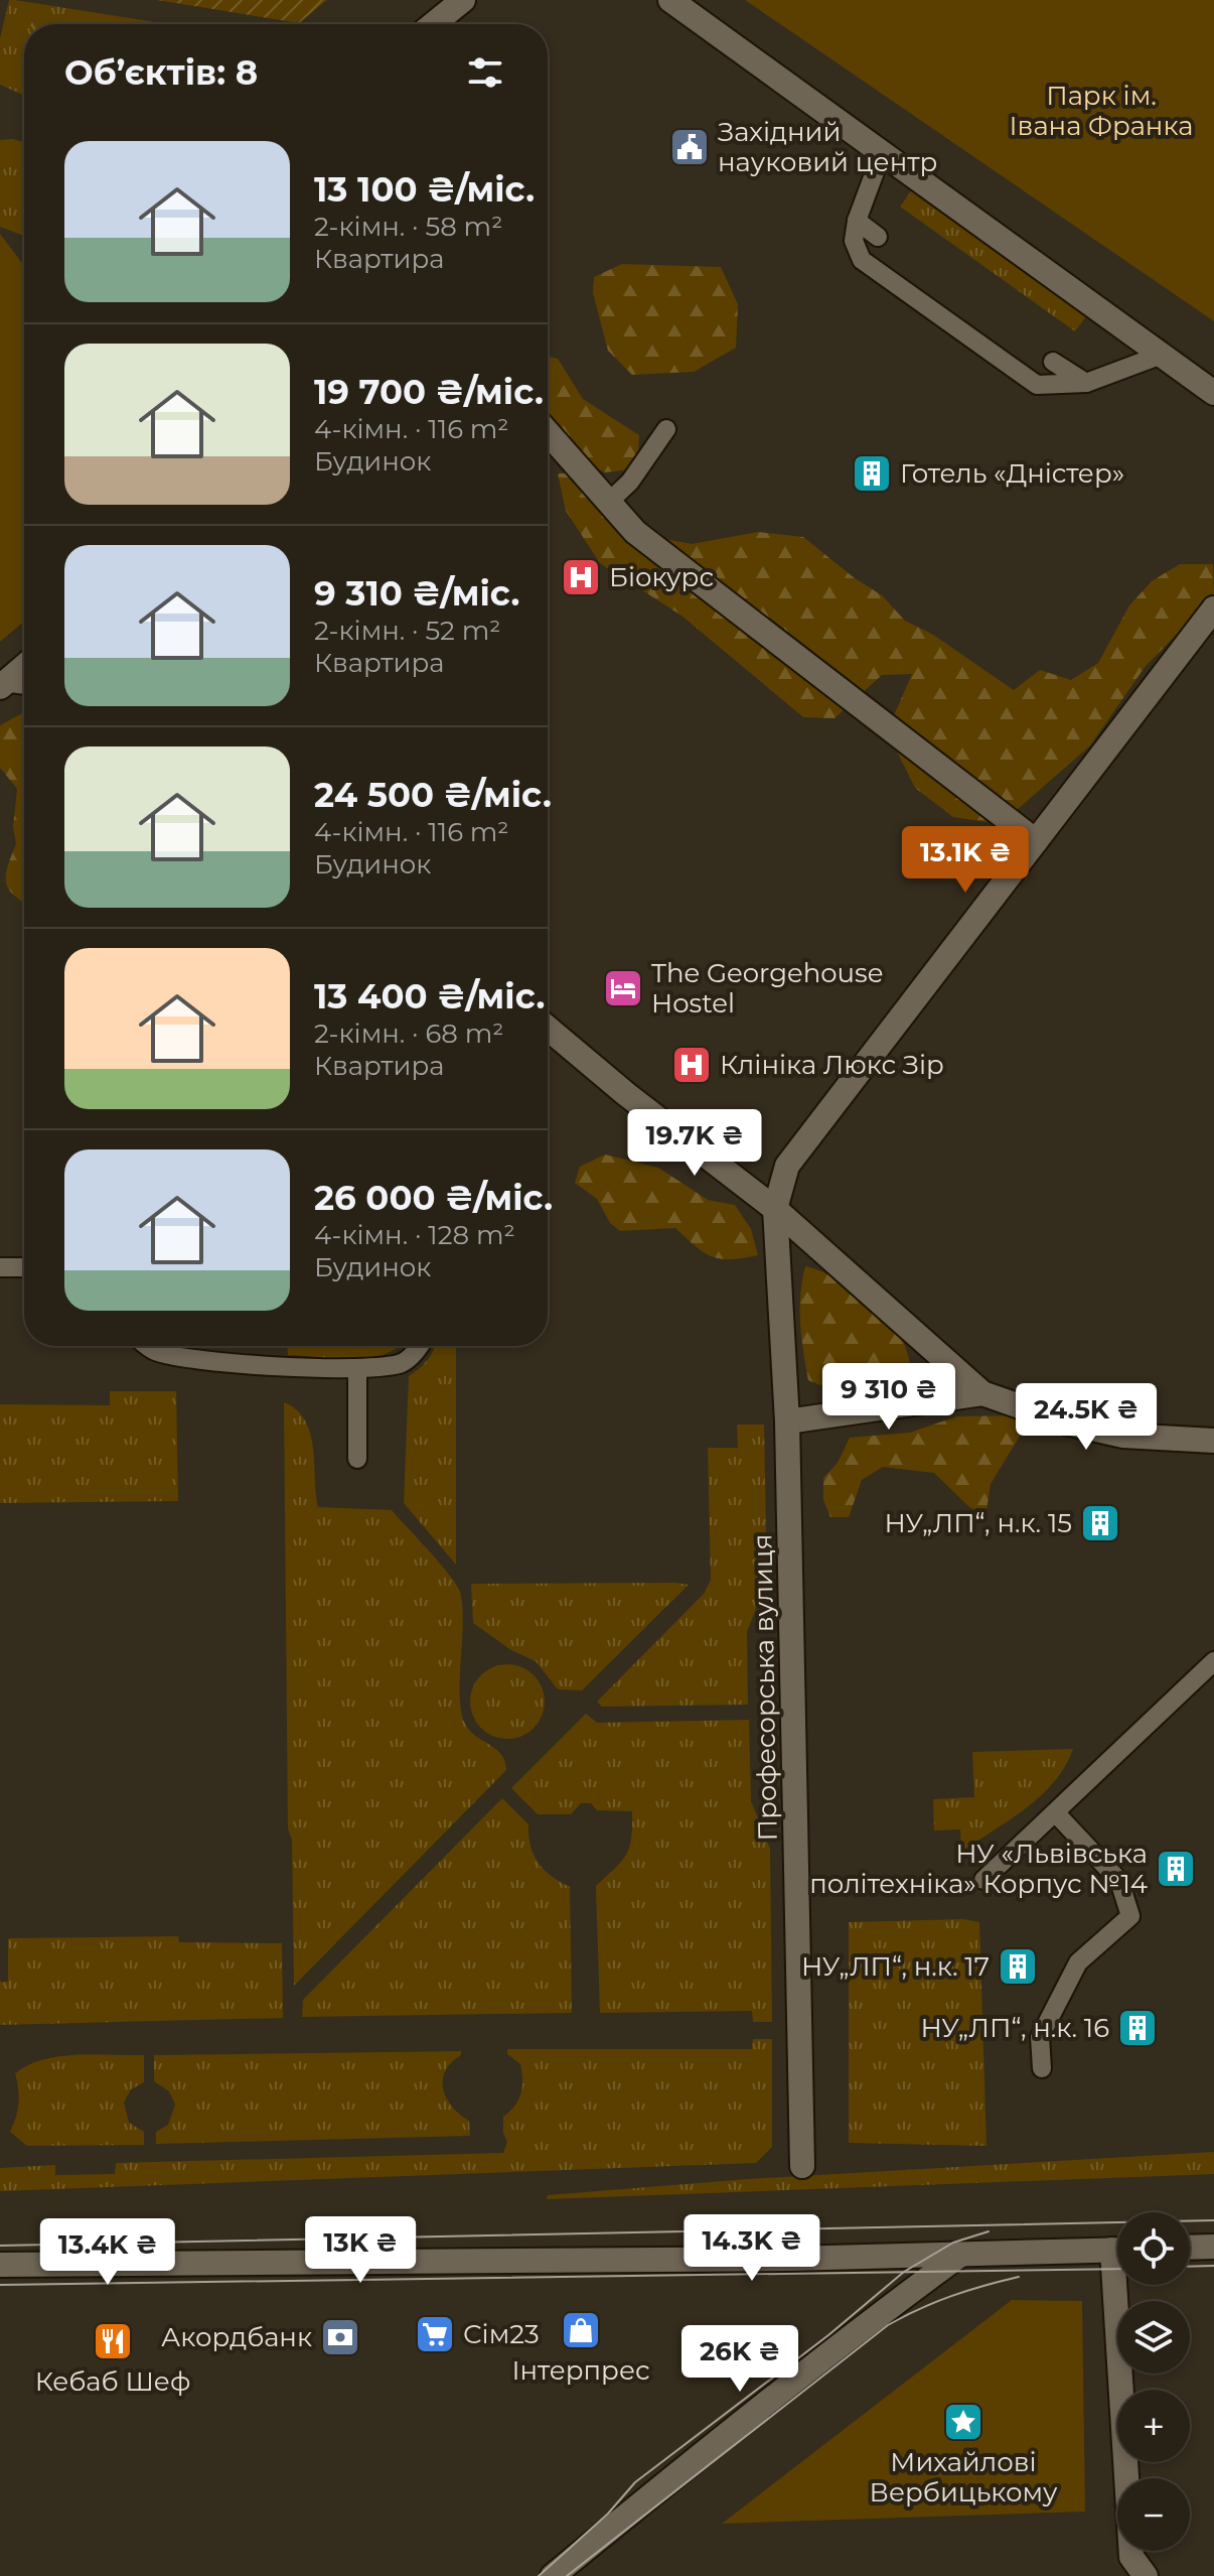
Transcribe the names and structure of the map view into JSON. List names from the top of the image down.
{
  "streets": {
    "street": ["Професорська вулиця"]
  },
  "parks": ["Парк ім. Івана Франка"],
  "places": {
    "public building": ["Західний науковий центр"],
    "building": [
      "Готель «Дністер»",
      "НУ„ЛП“, н.к. 15",
      "НУ «Львівська політехніка» Корпус №14",
      "НУ„ЛП“, н.к. 17",
      "НУ„ЛП“, н.к. 16"
    ],
    "hospital": ["Біокурс", "Клініка Люкс Зір"],
    "hotel": ["The Georgehouse Hostel"],
    "shop": ["Інтерпрес"],
    "supermarket": ["Сім23"],
    "bank": ["Акордбанк"],
    "restaurant": ["Кебаб Шеф"],
    "place": ["Михайлові Вербицькому"]
  },
  "page": {
    "heading": "Об’єктів: 8",
    "list": [
      {
        "name": "13 100 ₴/міс.",
        "note": "2-кімн. · 58 m² · Квартира"
      },
      {
        "name": "19 700 ₴/міс.",
        "note": "4-кімн. · 116 m² · Будинок"
      },
      {
        "name": "9 310 ₴/міс.",
        "note": "2-кімн. · 52 m² · Квартира"
      },
      {
        "name": "24 500 ₴/міс.",
        "note": "4-кімн. · 116 m² · Будинок"
      },
      {
        "name": "13 400 ₴/міс.",
        "note": "2-кімн. · 68 m² · Квартира"
      },
      {
        "name": "26 000 ₴/міс.",
        "note": "4-кімн. · 128 m² · Будинок"
      }
    ],
    "price": [
      "13.1K ₴",
      "19.7K ₴",
      "9 310 ₴",
      "24.5K ₴",
      "14.3K ₴",
      "13K ₴",
      "13.4K ₴",
      "26K ₴"
    ],
    "map_buttons": ["+", "−"]
  }
}
